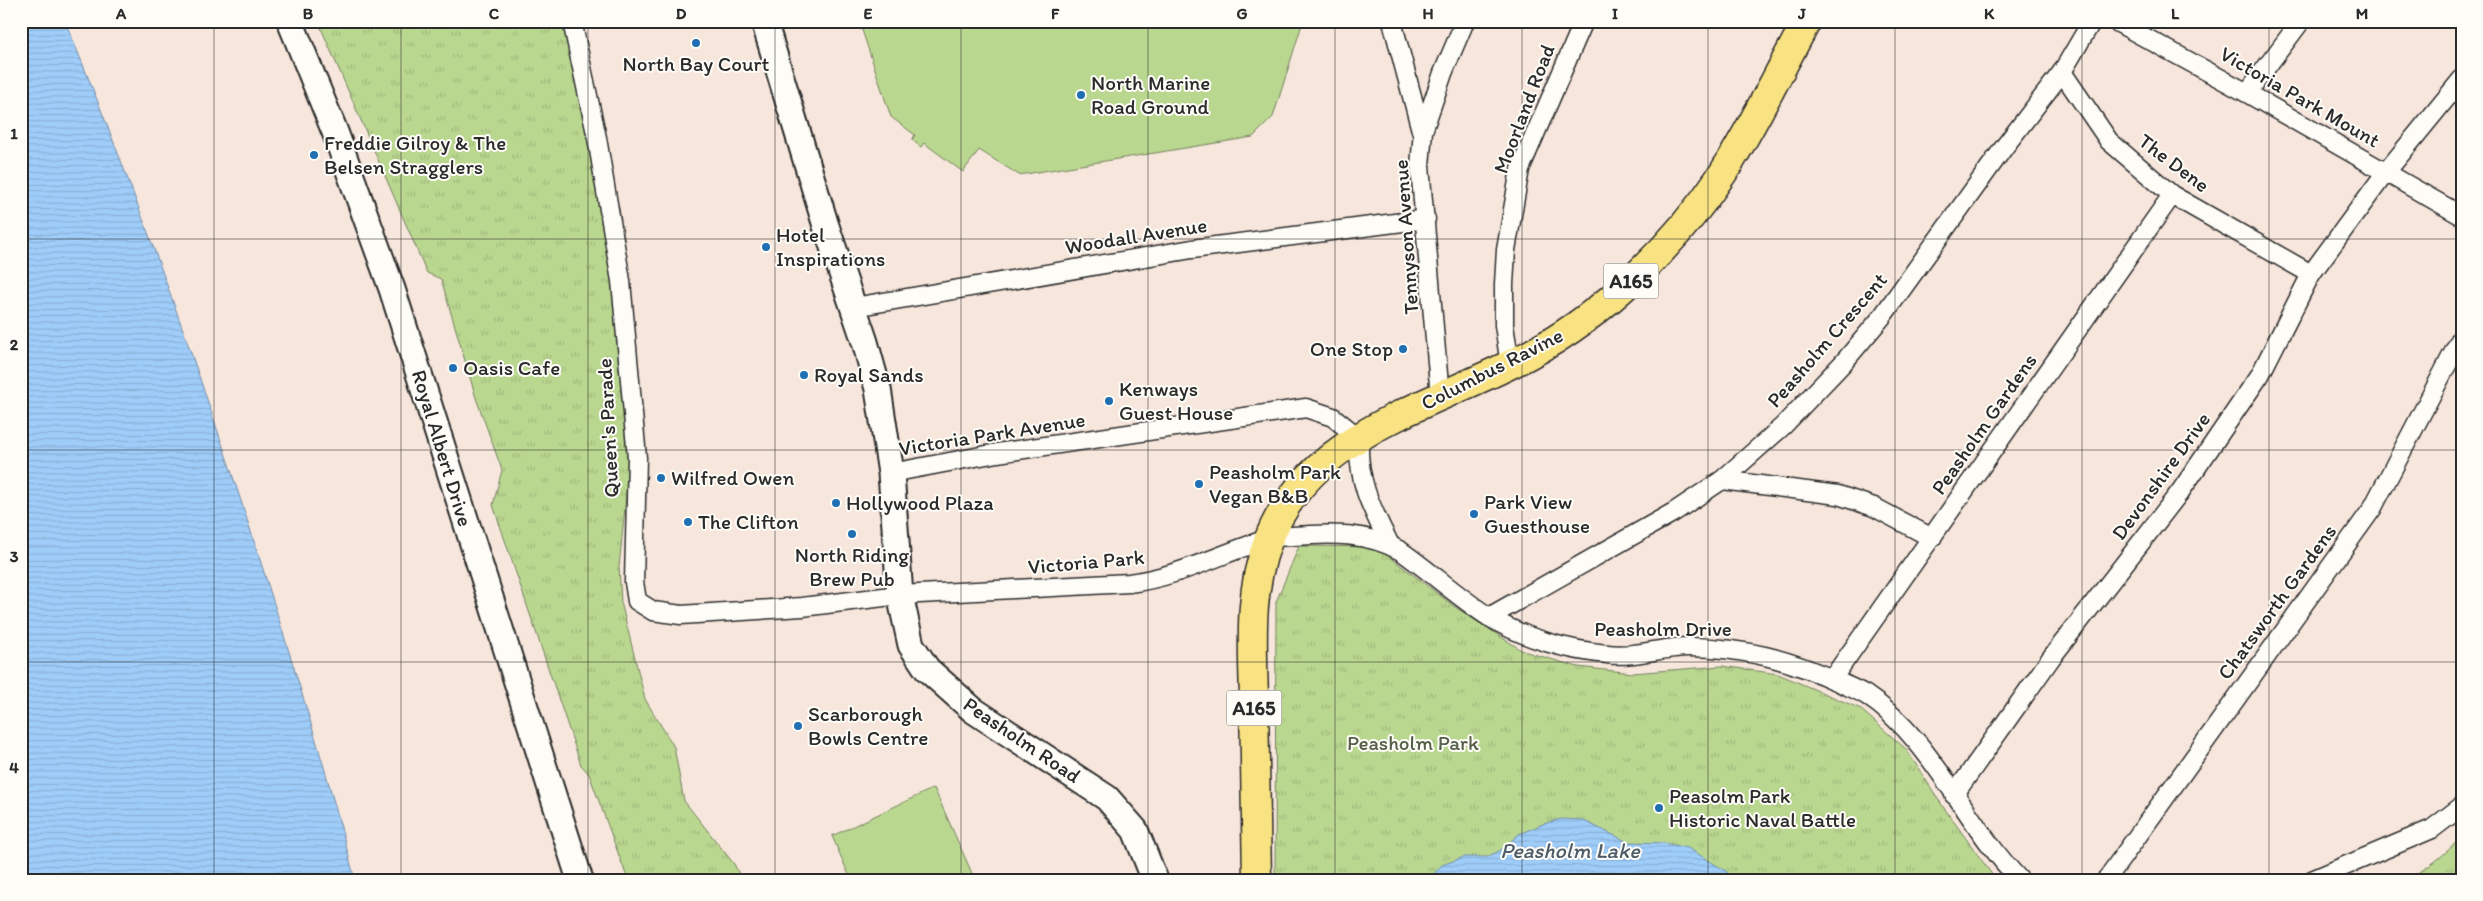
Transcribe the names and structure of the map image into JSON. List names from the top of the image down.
{
  "streets": {
    "main road": [
      "A165",
      "Columbus Ravine",
      "Royal Albert Drive",
      "Peasholm Road"
    ],
    "street": [
      "Victoria Park Mount",
      "Moorland Road",
      "The Dene",
      "Woodall Avenue",
      "Tennyson Avenue",
      "Peasholm Crescent",
      "Peasholm Gardens",
      "Queen's Parade",
      "Victoria Park Avenue",
      "Devonshire Drive",
      "Victoria Park",
      "Chatsworth Gardens",
      "Peasholm Drive"
    ]
  },
  "crossings": [
    ["Victoria Park Mount", "Devonshire Drive"],
    ["Moorland Road", "Columbus Ravine"],
    ["The Dene", "Peasholm Crescent"],
    ["The Dene", "Peasholm Gardens"],
    ["The Dene", "Devonshire Drive"],
    ["Woodall Avenue", "Tennyson Avenue"],
    ["Woodall Avenue", "Peasholm Road"],
    ["Tennyson Avenue", "Columbus Ravine"],
    ["A165", "Columbus Ravine"],
    ["A165", "Victoria Park Avenue"],
    ["A165", "Victoria Park"],
    ["A165", "Peasholm Drive"],
    ["Peasholm Crescent", "Peasholm Drive"],
    ["Columbus Ravine", "Victoria Park Avenue"],
    ["Peasholm Gardens", "Peasholm Drive"],
    ["Queen's Parade", "Victoria Park"],
    ["Queen's Parade", "Peasholm Road"],
    ["Victoria Park Avenue", "Peasholm Road"],
    ["Devonshire Drive", "Peasholm Drive"],
    ["Victoria Park", "Peasholm Drive"],
    ["Victoria Park", "Peasholm Road"]
  ],
  "water": ["Peasholm Lake"],
  "parks": ["Peasholm Park"],
  "places": [
    "North Bay Court",
    "North Marine Road Ground",
    "Freddie Gilroy & The Belsen Stragglers",
    "Hotel Inspirations",
    "One Stop",
    "Oasis Cafe",
    "Royal Sands",
    "Kenways Guest House",
    "Wilfred Owen",
    "Peasholm Park Vegan B&B",
    "Hollywood Plaza",
    "Park View Guesthouse",
    "The Clifton",
    "North Riding Brew Pub",
    "Scarborough Bowls Centre",
    "Peasolm Park Historic Naval Battle"
  ],
  "grid": {
    "columns": [
      "A",
      "B",
      "C",
      "D",
      "E",
      "F",
      "G",
      "H",
      "I",
      "J",
      "K",
      "L",
      "M"
    ],
    "rows": [
      "1",
      "2",
      "3",
      "4"
    ]
  }
}
